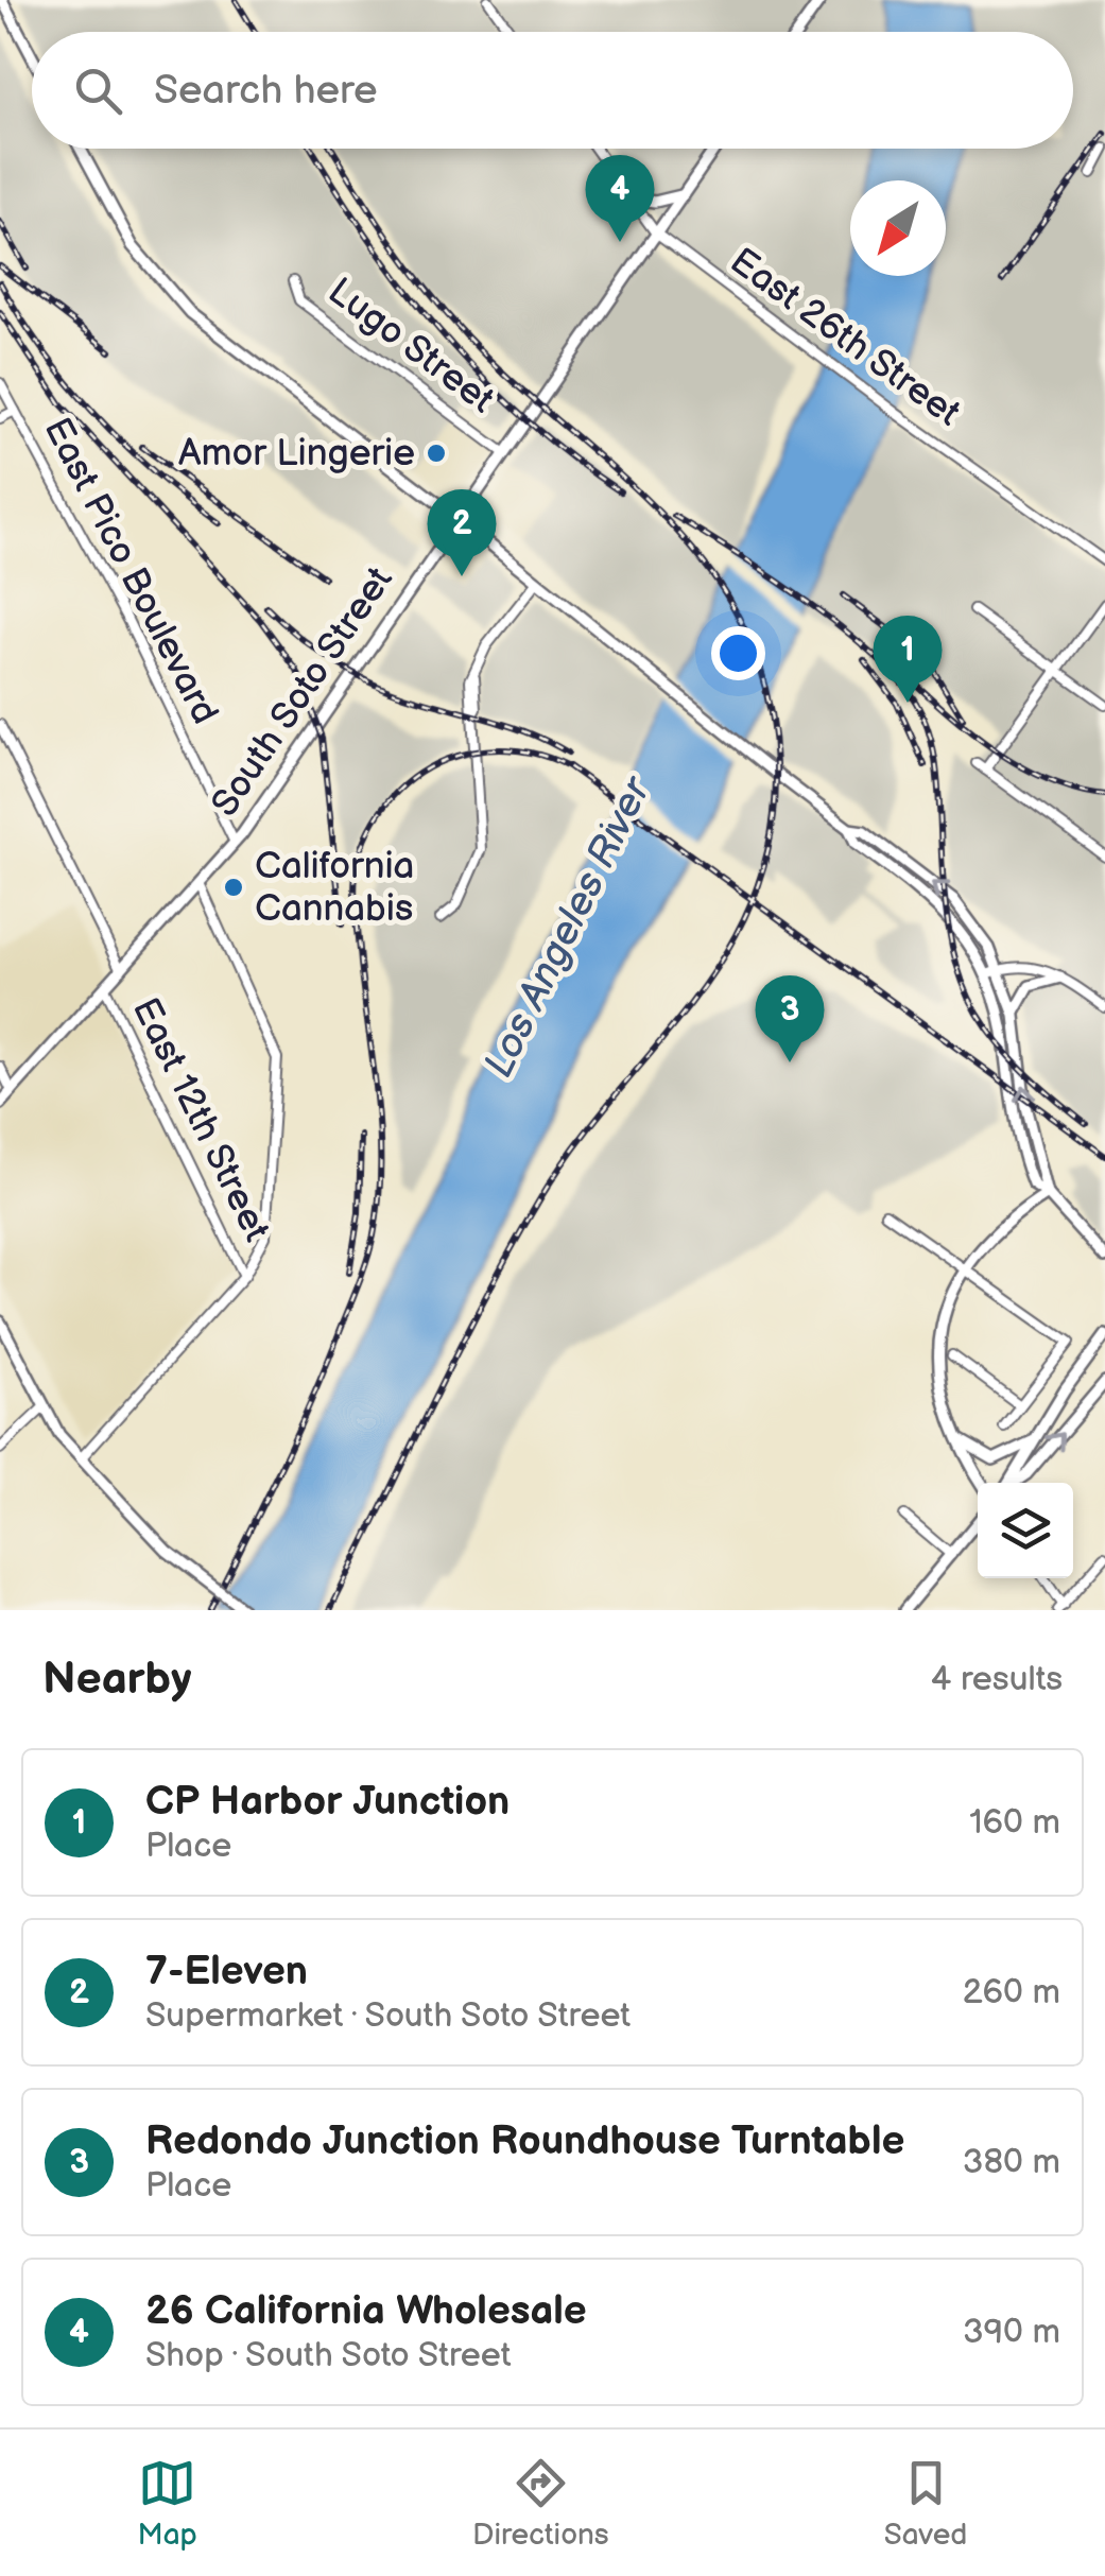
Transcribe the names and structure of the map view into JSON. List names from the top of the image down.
{
  "streets": {
    "main road": ["South Soto Street"],
    "street": [
      "East 26th Street",
      "Lugo Street",
      "East Pico Boulevard",
      "East 12th Street"
    ]
  },
  "crossings": [
    ["East 26th Street", "South Soto Street"],
    ["Lugo Street", "South Soto Street"],
    ["East Pico Boulevard", "South Soto Street"],
    ["South Soto Street", "East 12th Street"]
  ],
  "water": ["Los Angeles River"],
  "places": ["Amor Lingerie", "California Cannabis"],
  "north": "bottom left",
  "page": {
    "search": "Search here",
    "pins": [
      "4",
      "2",
      "1",
      "3"
    ],
    "heading": ["Nearby", "4 results"],
    "list": [
      {
        "mark": "1",
        "name": "CP Harbor Junction",
        "note": "Place",
        "value": "160 m"
      },
      {
        "mark": "2",
        "name": "7-Eleven",
        "note": "Supermarket · South Soto Street",
        "value": "260 m"
      },
      {
        "mark": "3",
        "name": "Redondo Junction Roundhouse Turntable",
        "note": "Place",
        "value": "380 m"
      },
      {
        "mark": "4",
        "name": "26 California Wholesale",
        "note": "Shop · South Soto Street",
        "value": "390 m"
      }
    ],
    "nav": ["Map", "Directions", "Saved"]
  }
}
